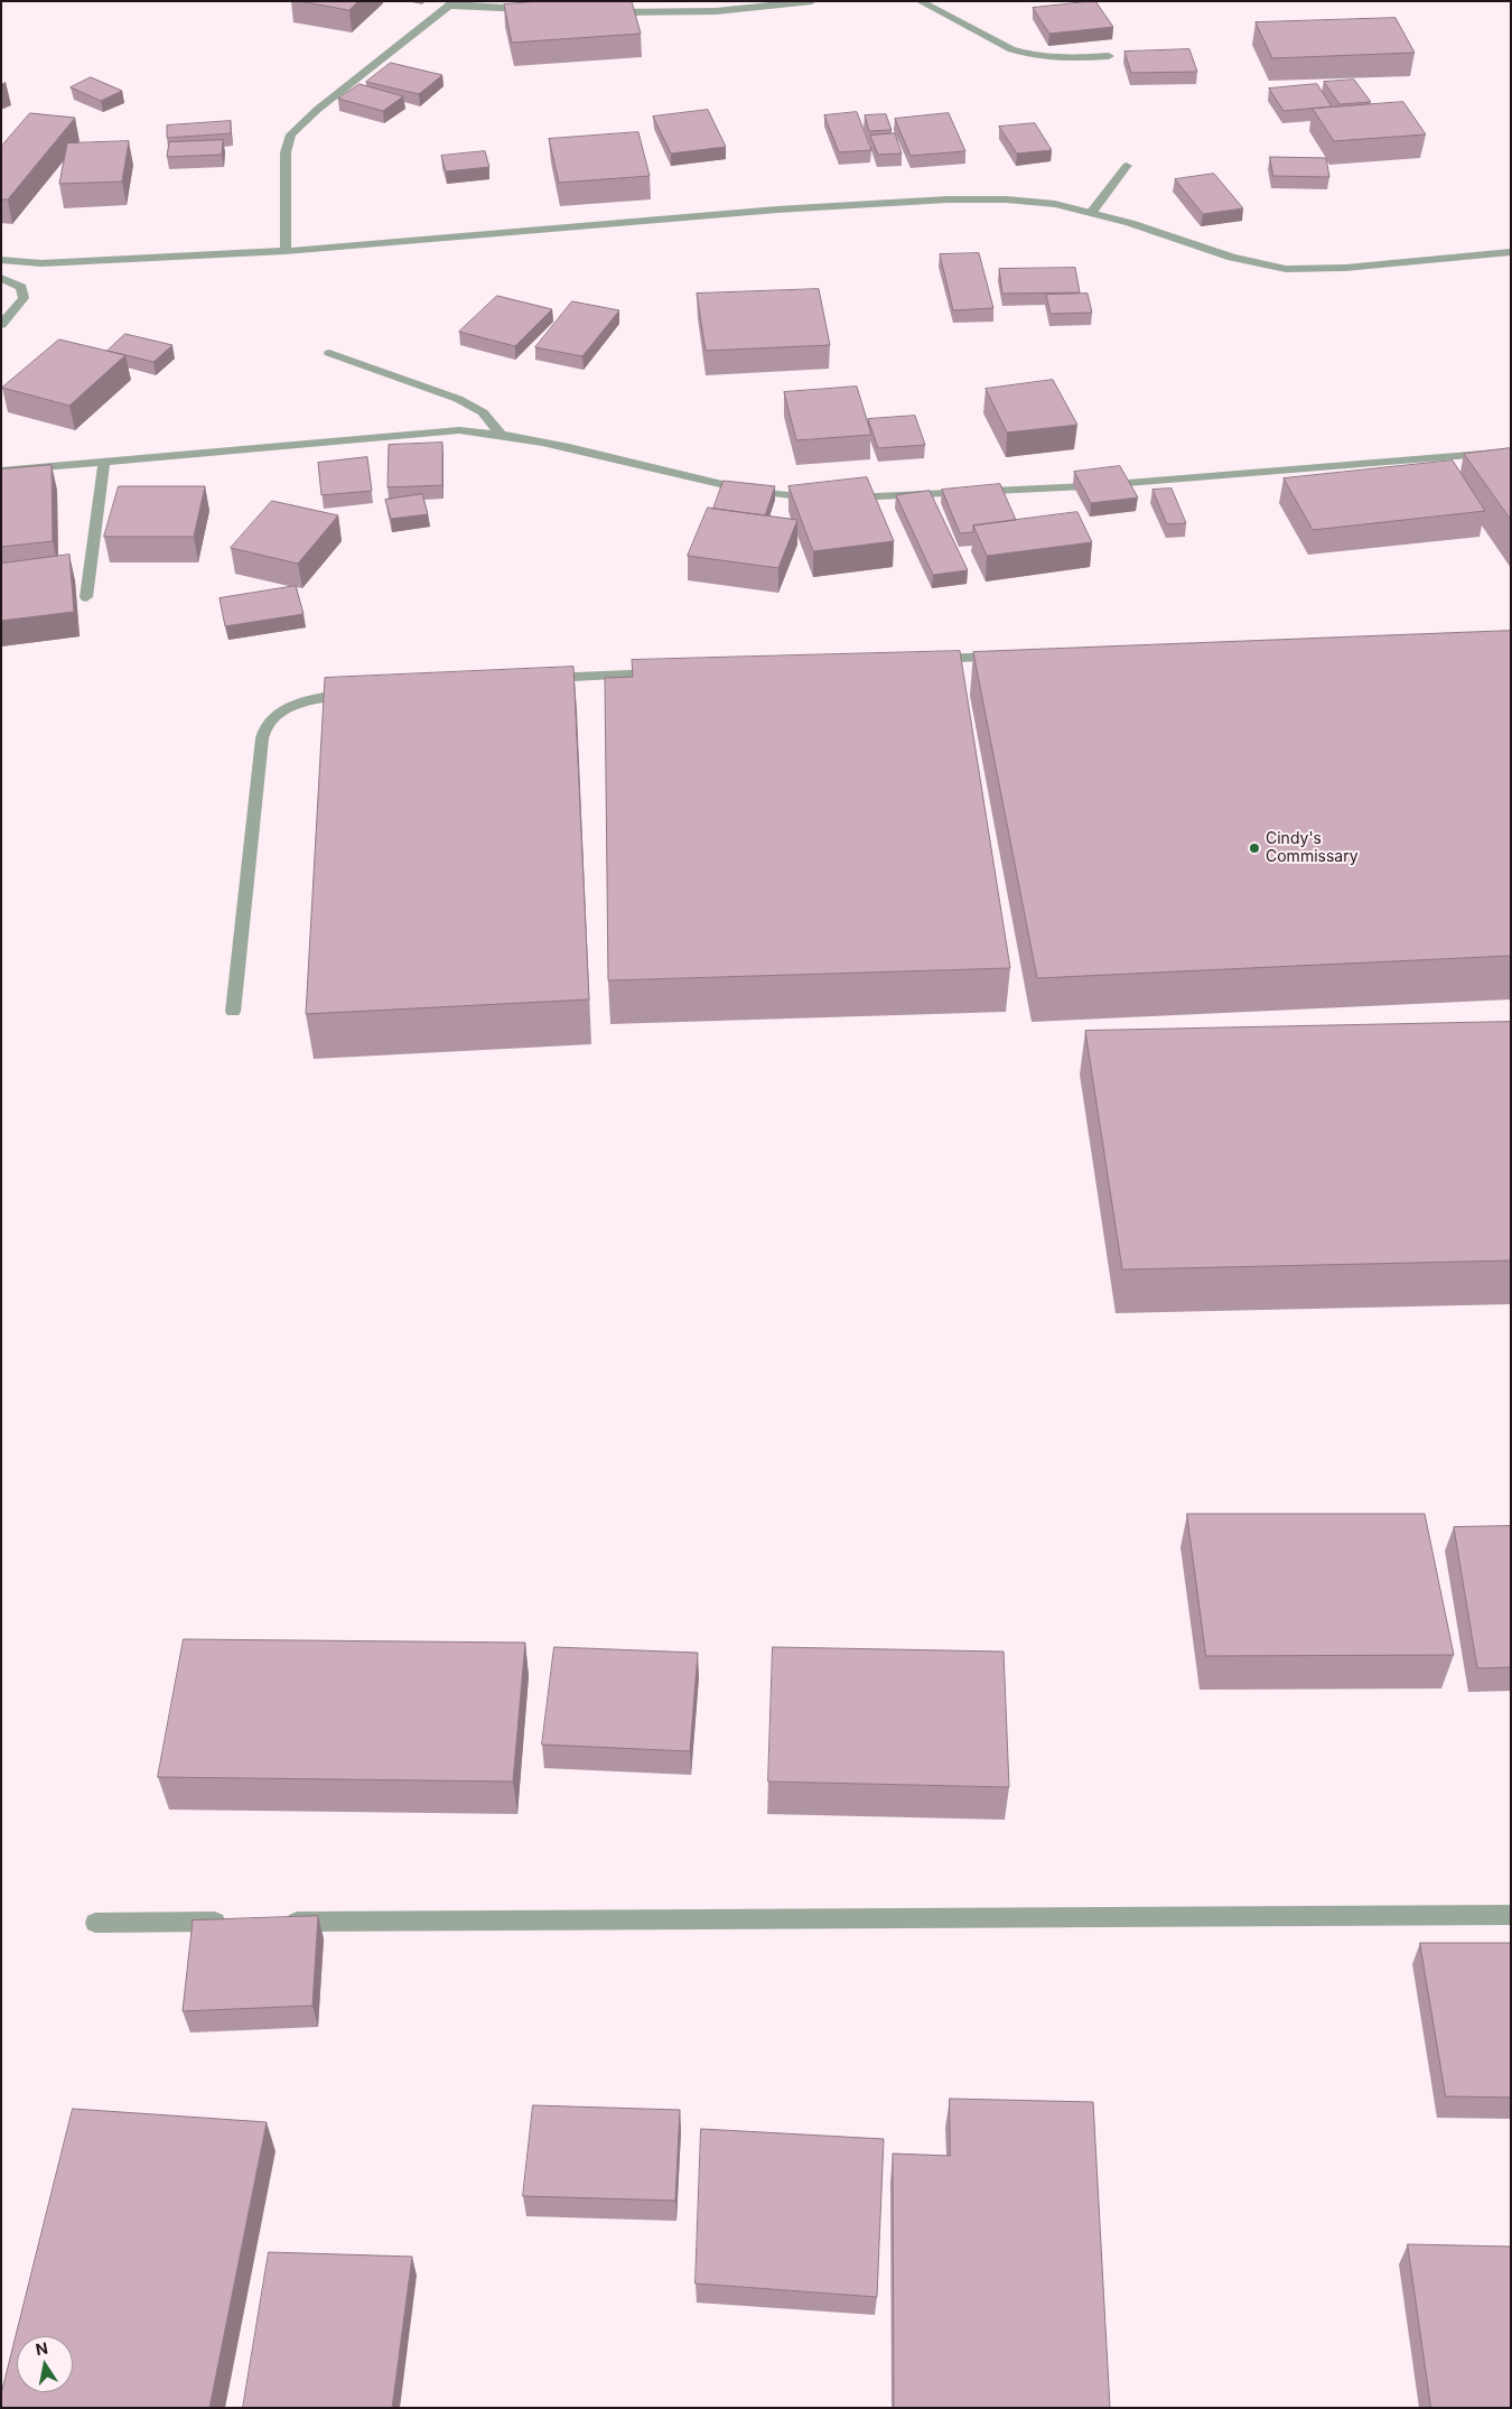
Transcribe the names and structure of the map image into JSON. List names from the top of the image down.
{
  "places": ["Cindy's Commissary"],
  "north": "top"
}
